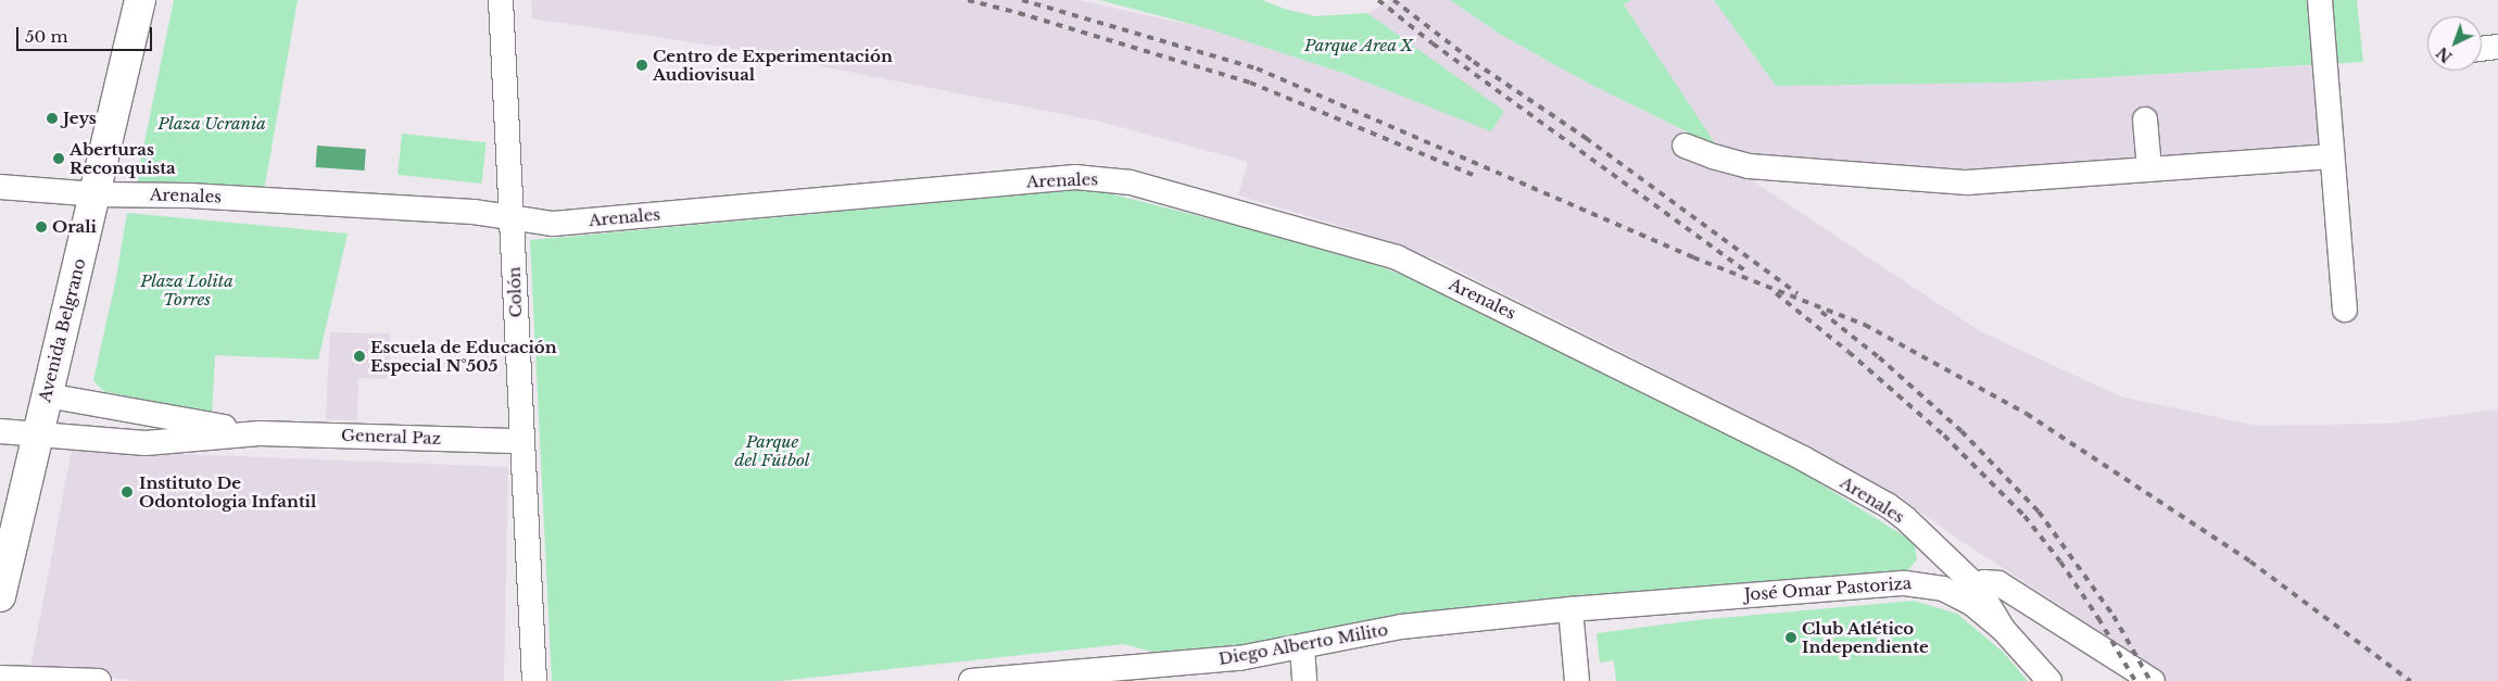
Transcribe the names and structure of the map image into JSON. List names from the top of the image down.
{
  "streets": {
    "main road": ["Avenida Belgrano"],
    "street": [
      "Arenales",
      "Colón",
      "General Paz",
      "José Omar Pastoriza",
      "Diego Alberto Milito"
    ]
  },
  "crossings": [
    ["Arenales", "Colón"],
    ["Arenales", "Avenida Belgrano"],
    ["Arenales", "José Omar Pastoriza"],
    ["Colón", "General Paz"],
    ["Avenida Belgrano", "General Paz"],
    ["José Omar Pastoriza", "Diego Alberto Milito"]
  ],
  "parks": [
    "Parque Area X",
    "Plaza Ucrania",
    "Plaza Lolita Torres",
    "Parque del Fútbol"
  ],
  "places": [
    "Centro de Experimentación Audiovisual",
    "Jeys",
    "Aberturas Reconquista",
    "Orali",
    "Escuela de Educación Especial N°505",
    "Instituto De Odontologia Infantil",
    "Club Atlético Independiente"
  ],
  "scale_bar": "50 m",
  "north": "bottom left"
}
